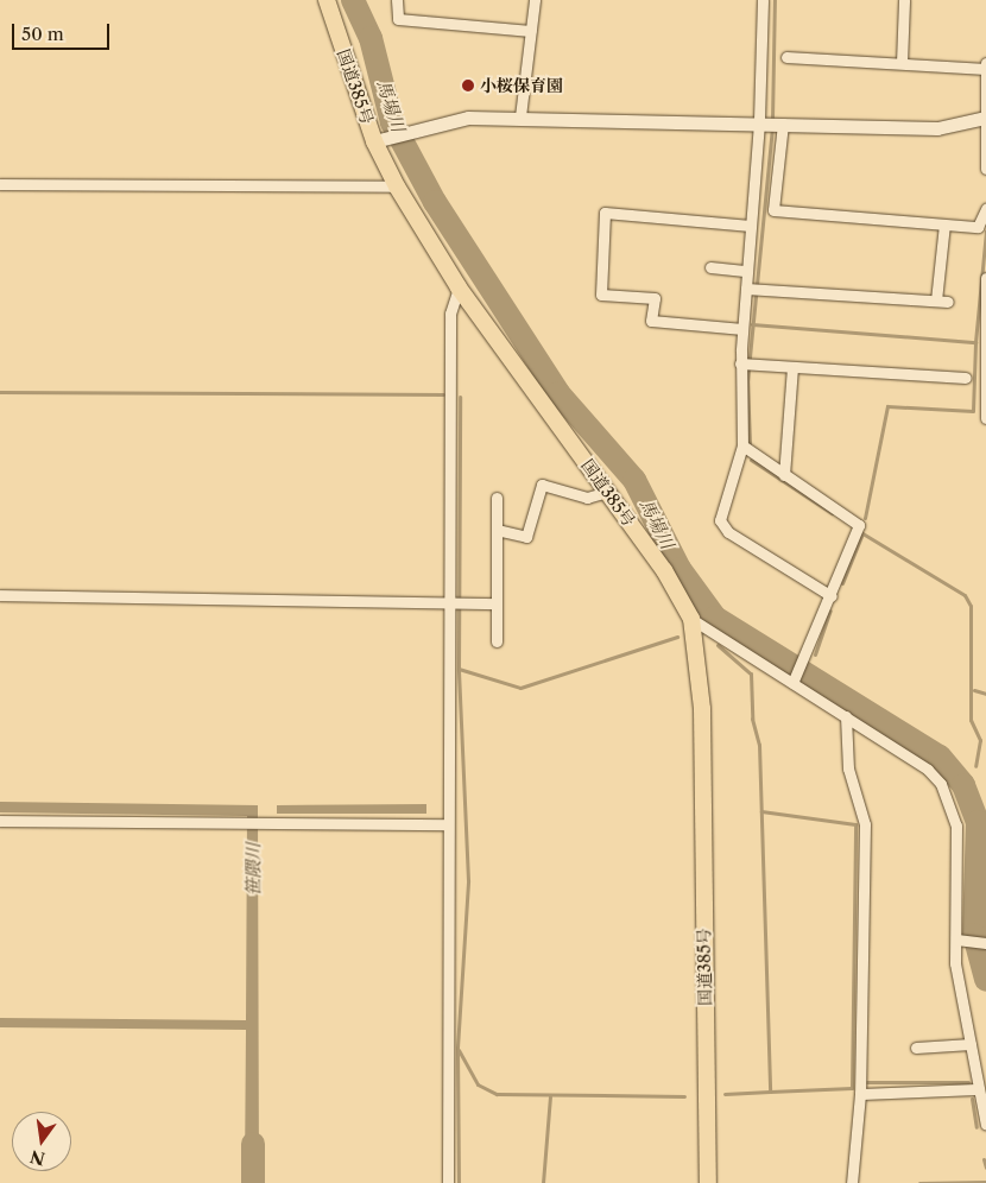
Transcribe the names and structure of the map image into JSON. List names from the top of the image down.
{
  "streets": {
    "highway": ["国道385号"]
  },
  "water": ["馬場川", "笹隈川"],
  "places": ["小桜保育園"],
  "scale_bar": "50 m",
  "north": "bottom"
}
